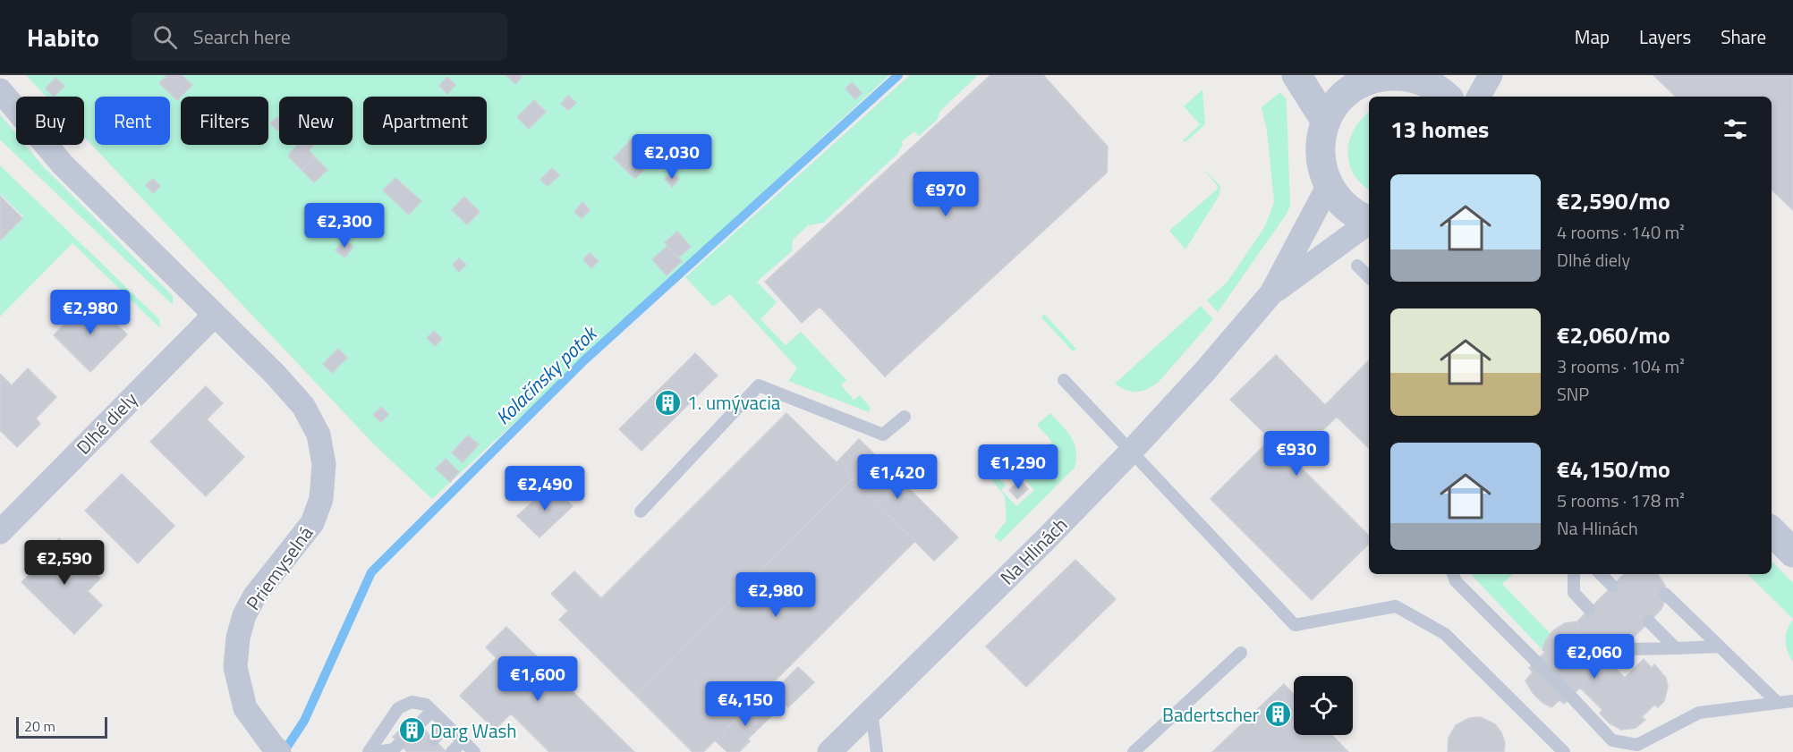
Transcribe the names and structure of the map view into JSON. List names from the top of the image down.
{
  "streets": {
    "street": ["Dlhé diely", "Na Hlinách", "Priemyselná"]
  },
  "crossings": [
    ["Dlhé diely", "Priemyselná"]
  ],
  "water": ["Kolačínsky potok"],
  "places": {
    "building": ["1. umývacia", "Badertscher", "Darg Wash"]
  },
  "scale_bar": "20 m",
  "page": {
    "header": "Habito",
    "search": "Search here",
    "nav": ["Map", "Layers", "Share"],
    "chip": [
      "Buy",
      "Rent",
      "Filters",
      "New",
      "Apartment"
    ],
    "heading": "13 homes",
    "price": [
      "€2,030",
      "€970",
      "€2,300",
      "€2,980",
      "€930",
      "€1,290",
      "€1,420",
      "€2,490",
      "€2,590",
      "€2,980",
      "€2,060",
      "€1,600",
      "€4,150"
    ],
    "list": [
      {
        "name": "€2,590/mo",
        "note": "4 rooms · 140 m² · Dlhé diely"
      },
      {
        "name": "€2,060/mo",
        "note": "3 rooms · 104 m² · SNP"
      },
      {
        "name": "€4,150/mo",
        "note": "5 rooms · 178 m² · Na Hlinách"
      }
    ],
    "scale": "20 m"
  }
}
